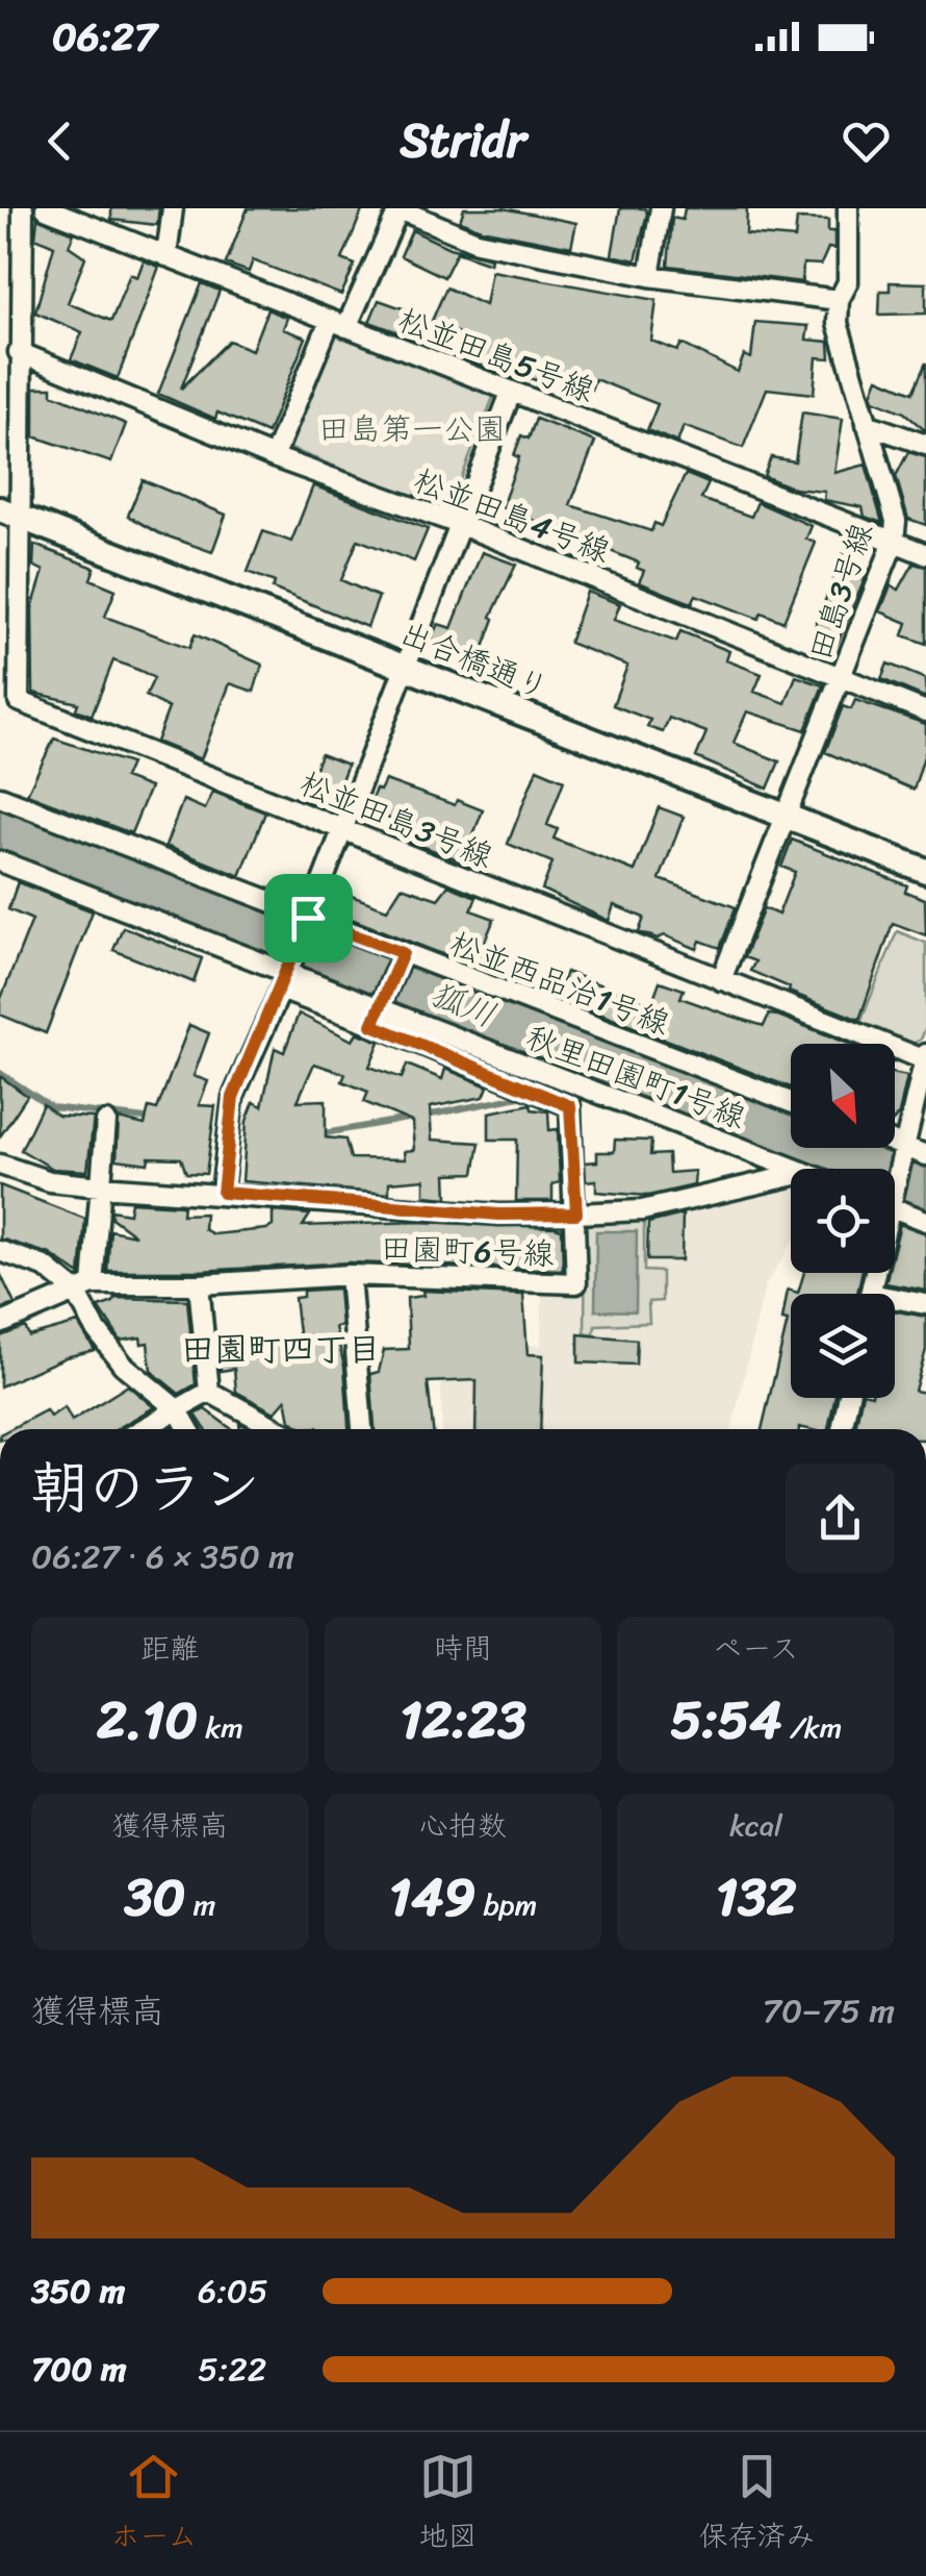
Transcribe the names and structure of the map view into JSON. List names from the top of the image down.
{
  "streets": {
    "street": [
      "松並田島5号線",
      "松並田島4号線",
      "田島3号線",
      "出合橋通り",
      "松並田島3号線",
      "松並西品治1号線",
      "秋里田園町1号線",
      "田園町6号線"
    ]
  },
  "crossings": [
    ["松並田島5号線", "田島3号線"],
    ["松並田島4号線", "田島3号線"],
    ["田島3号線", "出合橋通り"],
    ["田島3号線", "松並田島3号線"],
    ["出合橋通り", "松並田島3号線"]
  ],
  "districts": ["田園町四丁目"],
  "water": ["狐川"],
  "parks": ["田島第一公園"],
  "north": "bottom right",
  "page": {
    "status": "06:27",
    "header": "Stridr",
    "heading": ["朝のラン", "06:27 · 6 × 350 m"],
    "stats": [
      ["距離", "2.10 km"],
      ["時間", "12:23"],
      ["ペース", "5:54 /km"],
      ["獲得標高", "30 m"],
      ["心拍数", "149 bpm"],
      ["kcal", "132"]
    ],
    "chart": ["獲得標高", "70–75 m"],
    "list": [
      {
        "name": "350 m",
        "note": "6:05"
      },
      {
        "name": "700 m",
        "note": "5:22"
      }
    ],
    "tabs": ["ホーム", "地図", "保存済み"]
  }
}
